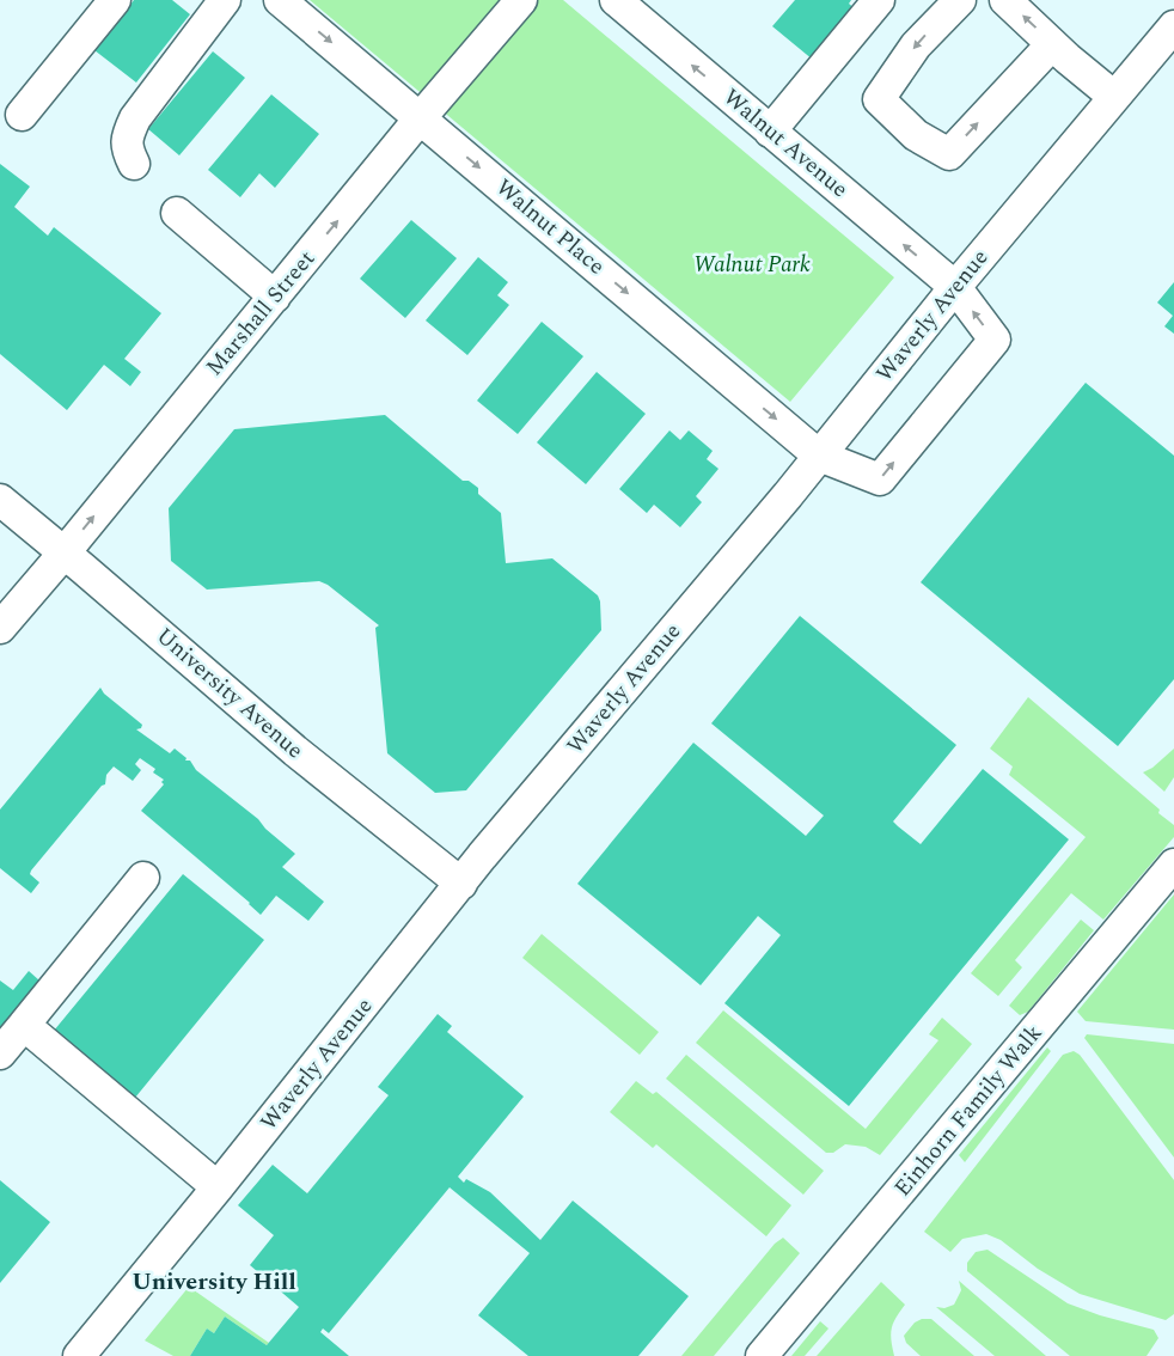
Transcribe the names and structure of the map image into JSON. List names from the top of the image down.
{
  "streets": {
    "street": [
      "Walnut Avenue",
      "Walnut Place",
      "Marshall Street",
      "Waverly Avenue",
      "University Avenue",
      "Einhorn Family Walk"
    ]
  },
  "crossings": [
    ["Walnut Avenue", "Walnut Place"],
    ["Walnut Avenue", "Waverly Avenue"],
    ["Walnut Place", "Marshall Street"],
    ["Walnut Place", "Waverly Avenue"],
    ["Marshall Street", "University Avenue"],
    ["Waverly Avenue", "University Avenue"]
  ],
  "districts": ["University Hill"],
  "parks": ["Walnut Park"]
}
